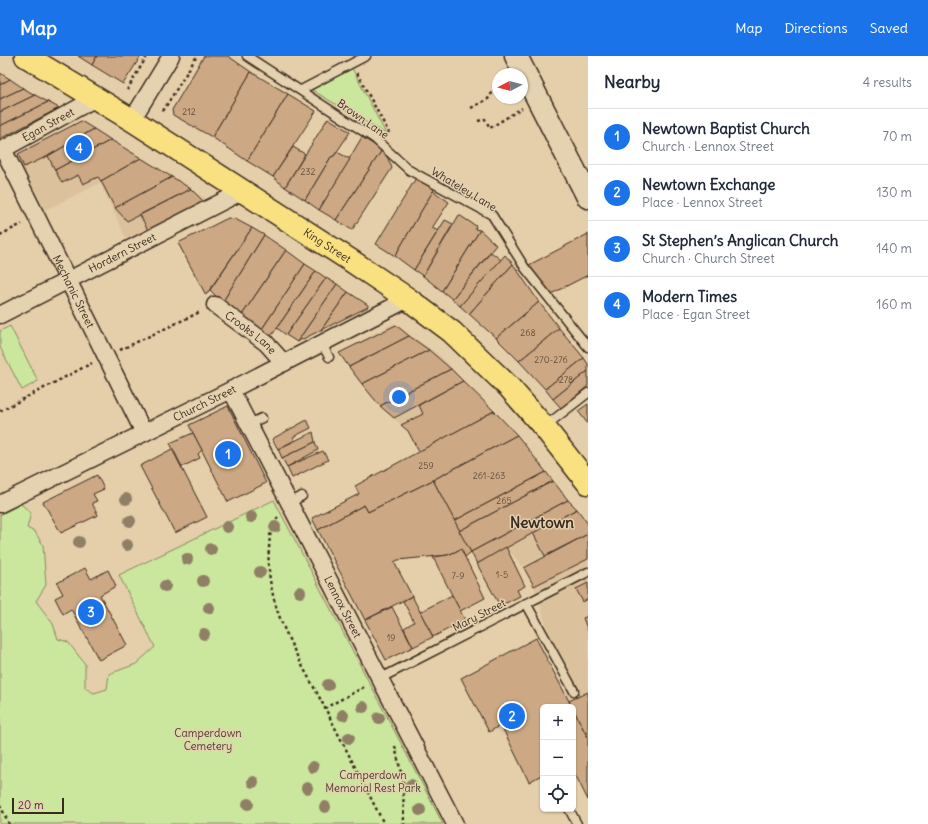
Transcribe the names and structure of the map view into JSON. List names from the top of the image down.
{
  "streets": {
    "highway": ["King Street"],
    "street": [
      "Egan Street",
      "Hordern Street",
      "Mechanic Street",
      "Crooks Lane",
      "Church Street",
      "Lennox Street"
    ],
    "lane": ["Brown Lane", "Whateley Lane", "Mary Street"]
  },
  "crossings": [
    ["Brown Lane", "Whateley Lane"],
    ["Egan Street", "King Street"],
    ["Egan Street", "Mechanic Street"],
    ["King Street", "Hordern Street"],
    ["King Street", "Church Street"],
    ["Hordern Street", "Mechanic Street"],
    ["Mechanic Street", "Church Street"],
    ["Crooks Lane", "Church Street"],
    ["Church Street", "Lennox Street"],
    ["Lennox Street", "Mary Street"]
  ],
  "districts": ["Newtown"],
  "parks": ["Camperdown Cemetery", "Camperdown Memorial Rest Park"],
  "house_numbers": [
    "212",
    "232",
    "268",
    "270-276",
    "278",
    "259",
    "261-263",
    "265",
    "1-5",
    "7-9",
    "19"
  ],
  "scale_bar": "20 m",
  "north": "left",
  "page": {
    "header": "Map",
    "nav": ["Map", "Directions", "Saved"],
    "heading": ["Nearby", "4 results"],
    "list": [
      {
        "mark": "1",
        "name": "Newtown Baptist Church",
        "note": "Church · Lennox Street",
        "value": "70 m"
      },
      {
        "mark": "2",
        "name": "Newtown Exchange",
        "note": "Place · Lennox Street",
        "value": "130 m"
      },
      {
        "mark": "3",
        "name": "St Stephen’s Anglican Church",
        "note": "Church · Church Street",
        "value": "140 m"
      },
      {
        "mark": "4",
        "name": "Modern Times",
        "note": "Place · Egan Street",
        "value": "160 m"
      }
    ],
    "pins": [
      "4",
      "1",
      "3",
      "2"
    ],
    "map_buttons": ["+", "−"],
    "scale": "20 m"
  }
}
